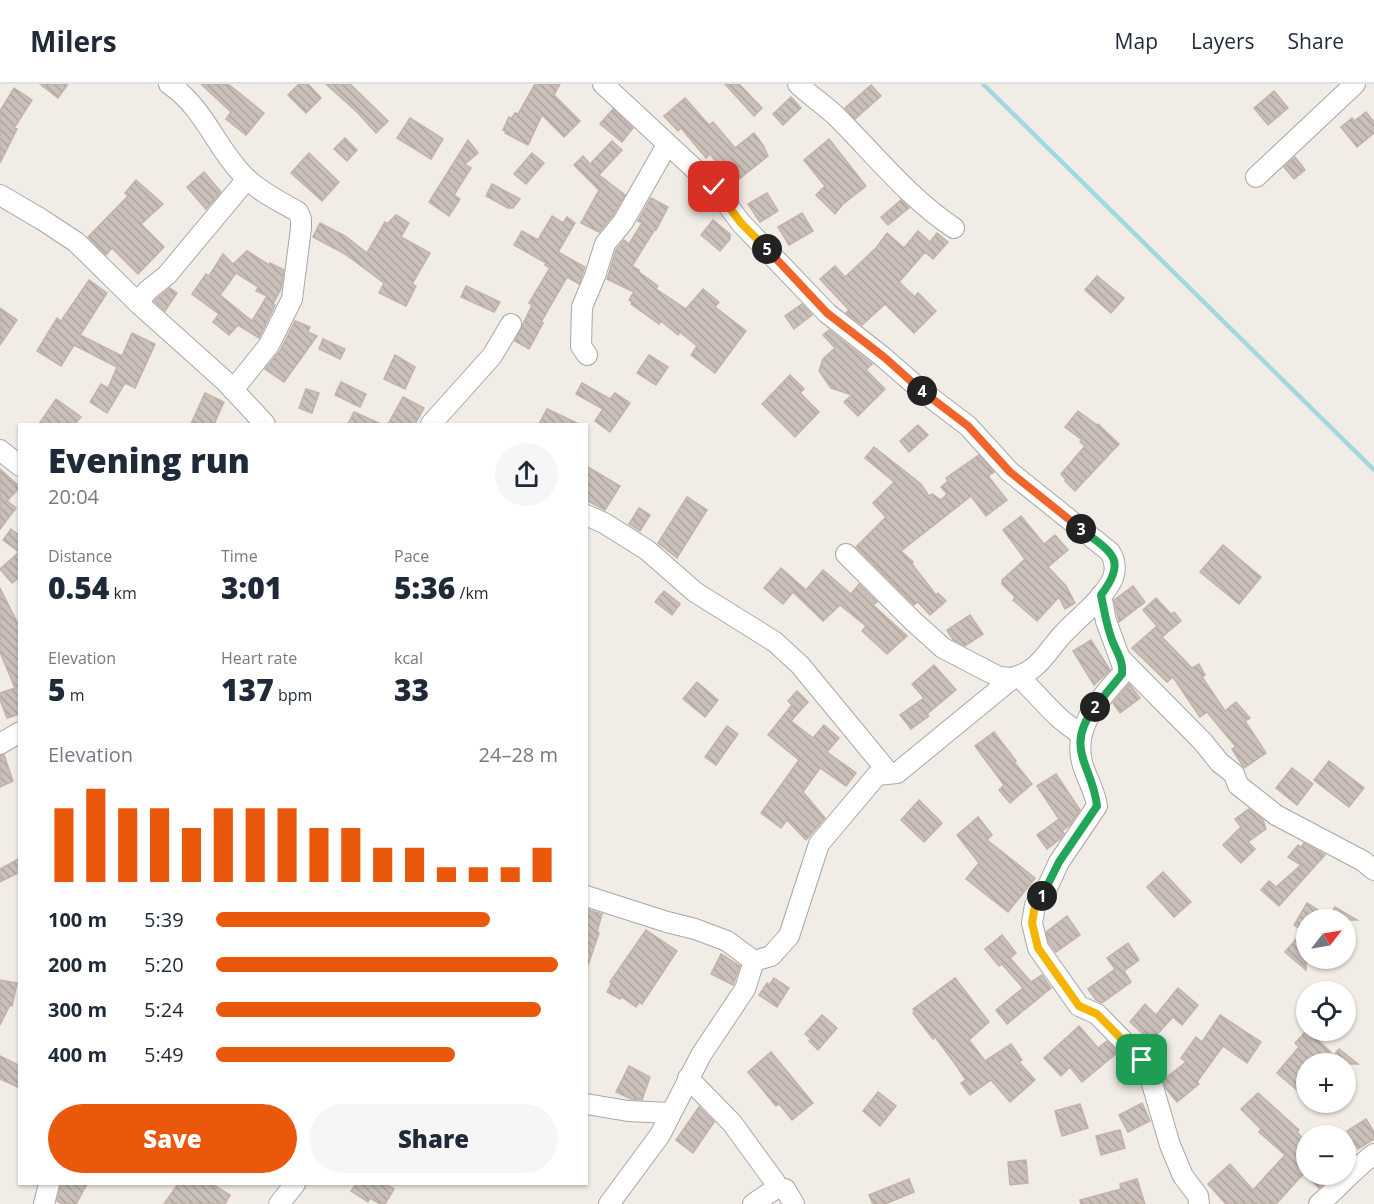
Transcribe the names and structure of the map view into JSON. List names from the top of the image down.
{
  "north": "top right",
  "page": {
    "header": "Milers",
    "nav": ["Map", "Layers", "Share"],
    "pins": [
      "5",
      "4",
      "3",
      "2",
      "1"
    ],
    "heading": ["Evening run", "20:04"],
    "stats": [
      ["Distance", "0.54 km"],
      ["Time", "3:01"],
      ["Pace", "5:36 /km"],
      ["Elevation", "5 m"],
      ["Heart rate", "137 bpm"],
      ["kcal", "33"]
    ],
    "chart": ["Elevation", "24–28 m"],
    "list": [
      {
        "name": "100 m",
        "note": "5:39"
      },
      {
        "name": "200 m",
        "note": "5:20"
      },
      {
        "name": "300 m",
        "note": "5:24"
      },
      {
        "name": "400 m",
        "note": "5:49"
      }
    ],
    "map_buttons": ["+", "−"],
    "buttons": ["Save", "Share"]
  }
}
